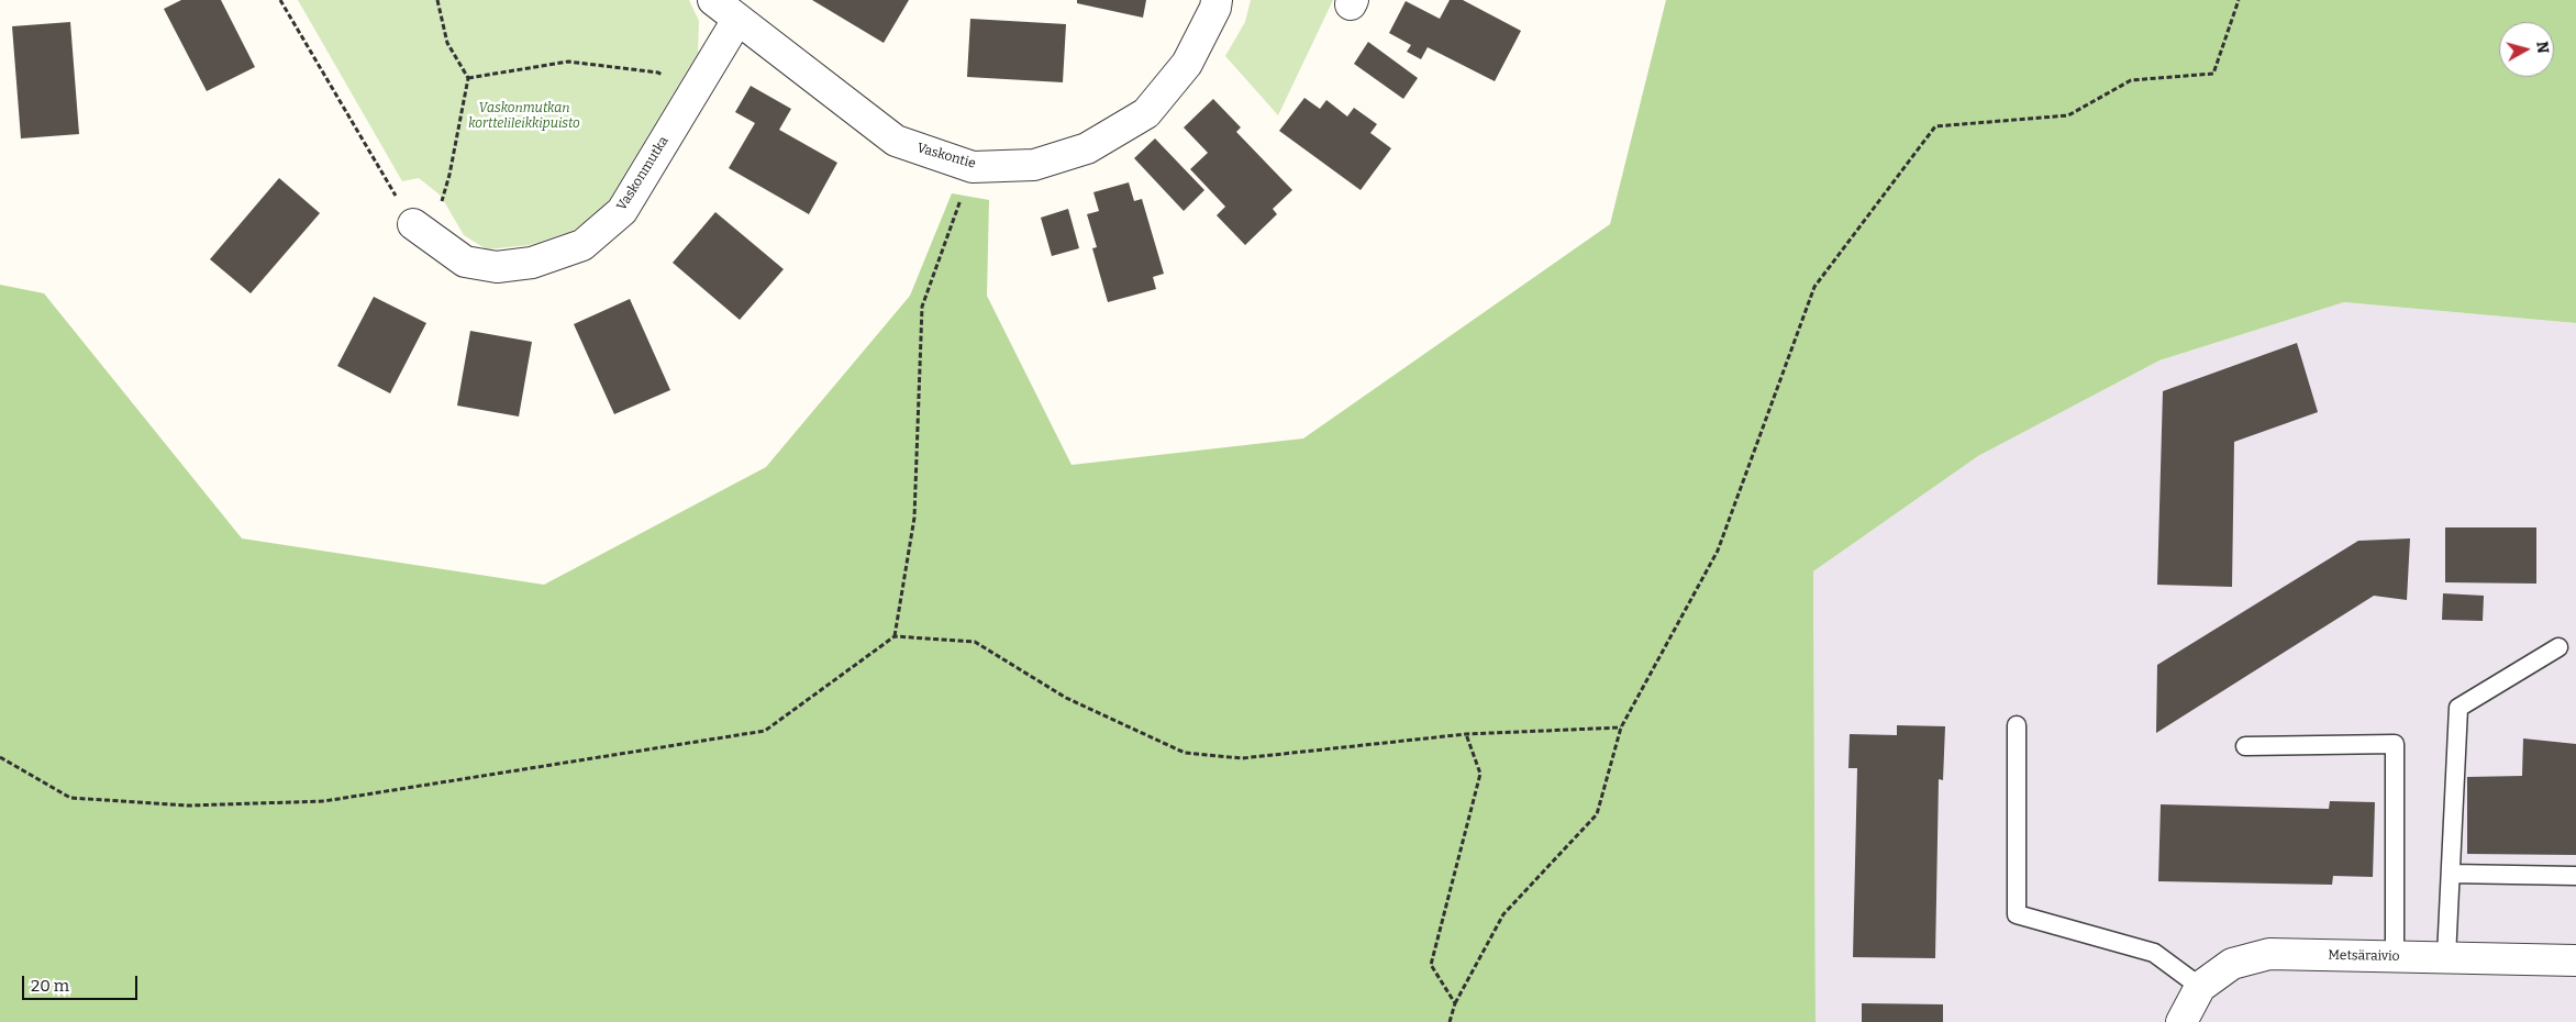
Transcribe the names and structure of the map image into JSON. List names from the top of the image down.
{
  "streets": {
    "street": ["Vaskontie", "Vaskonmutka", "Metsäraivio"]
  },
  "crossings": [
    ["Vaskontie", "Vaskonmutka"]
  ],
  "parks": ["Vaskonmutkan korttelileikkipuisto"],
  "scale_bar": "20 m",
  "north": "right"
}
